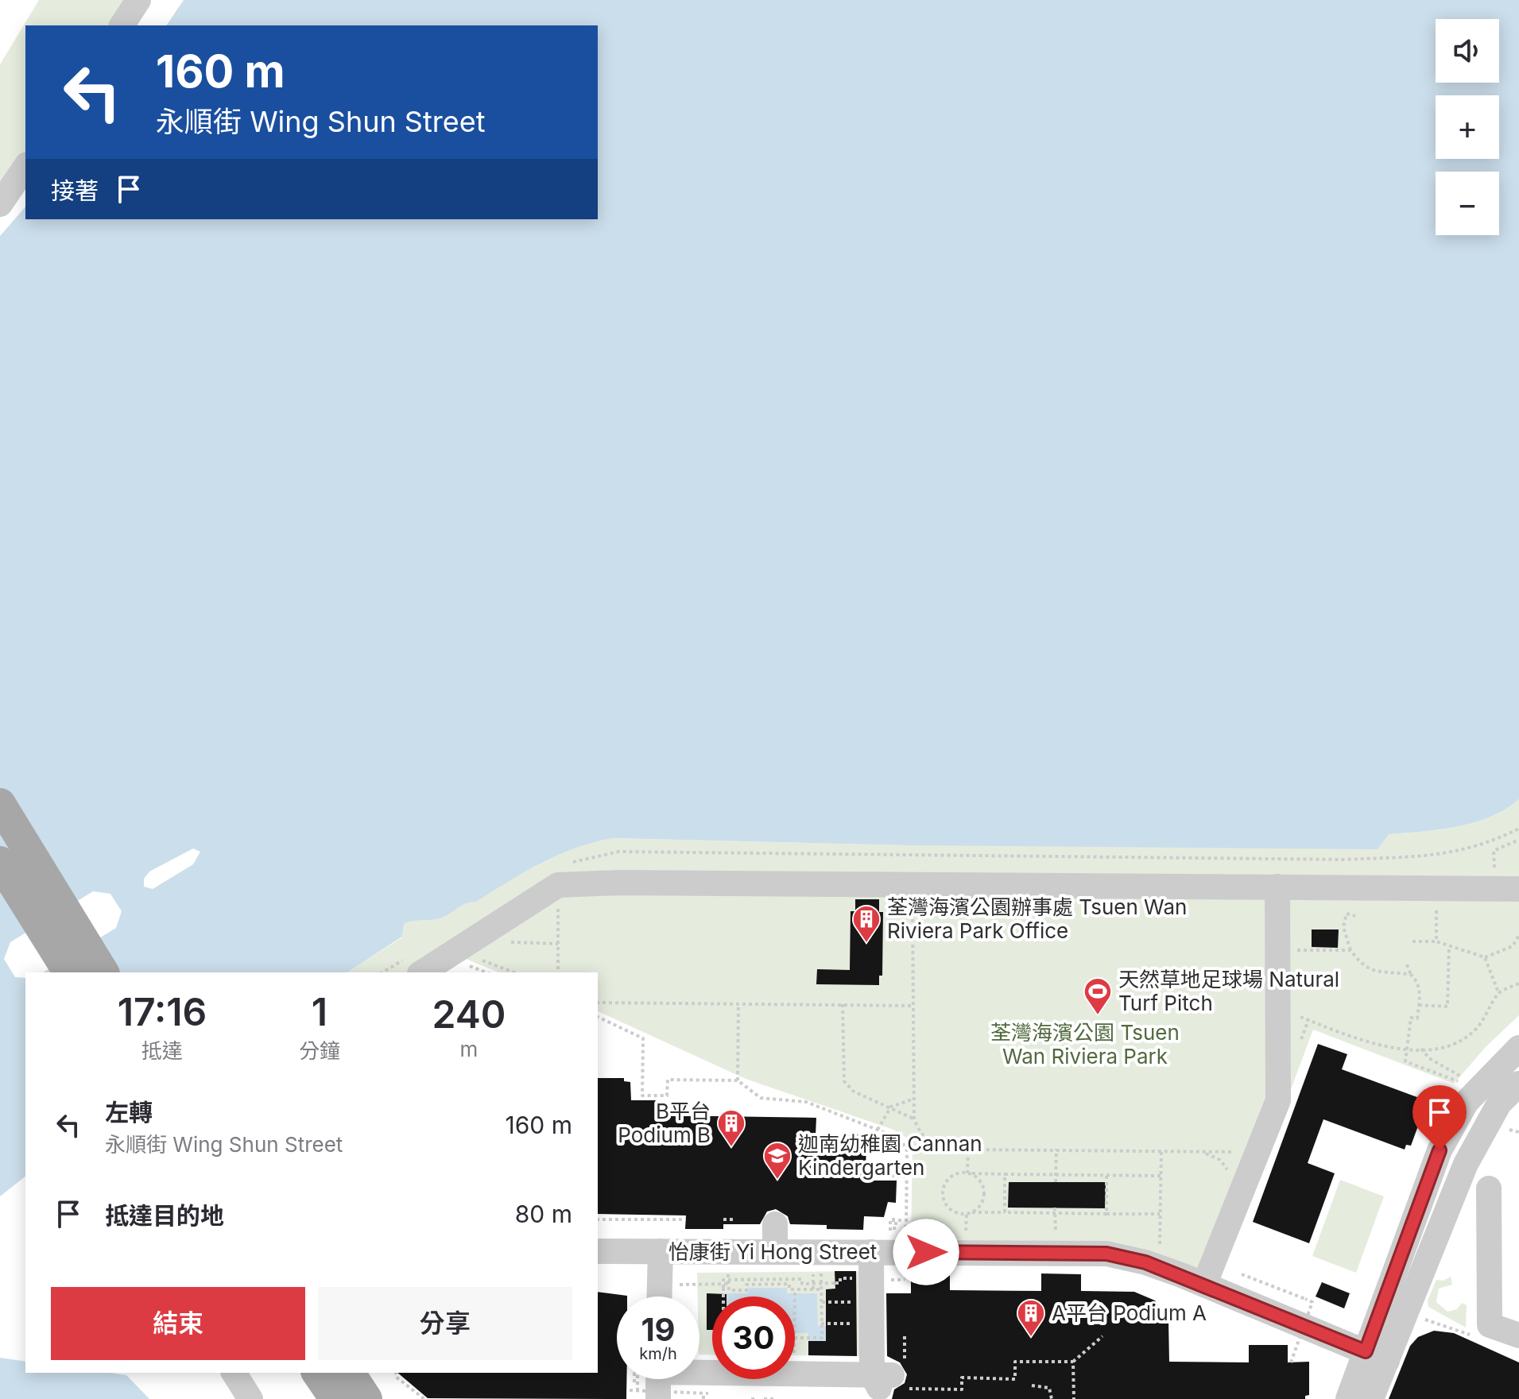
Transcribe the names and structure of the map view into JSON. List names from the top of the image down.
{
  "streets": {
    "street": ["怡康街 Yi Hong Street"]
  },
  "parks": ["荃灣海濱公園 Tsuen Wan Riviera Park"],
  "places": {
    "building": ["荃灣海濱公園辦事處 Tsuen Wan Riviera Park Office", "B平台 Podium B", "A平台 Podium A"],
    "sports": ["天然草地足球場 Natural Turf Pitch"],
    "school or university": ["迦南幼稚園 Cannan Kindergarten"]
  },
  "page": {
    "map_buttons": ["+", "−"],
    "turn": ["160 m", "永順街 Wing Shun Street"],
    "then": "接著",
    "eta": [
      "17:16",
      "抵達",
      "1",
      "分鐘",
      "240",
      "m"
    ],
    "list": [
      {
        "name": "左轉",
        "note": "永順街 Wing Shun Street",
        "value": "160 m"
      },
      {
        "name": "抵達目的地",
        "value": "80 m"
      }
    ],
    "buttons": ["結束", "分享"],
    "speed": "19 km/h",
    "limit": "30"
  }
}
